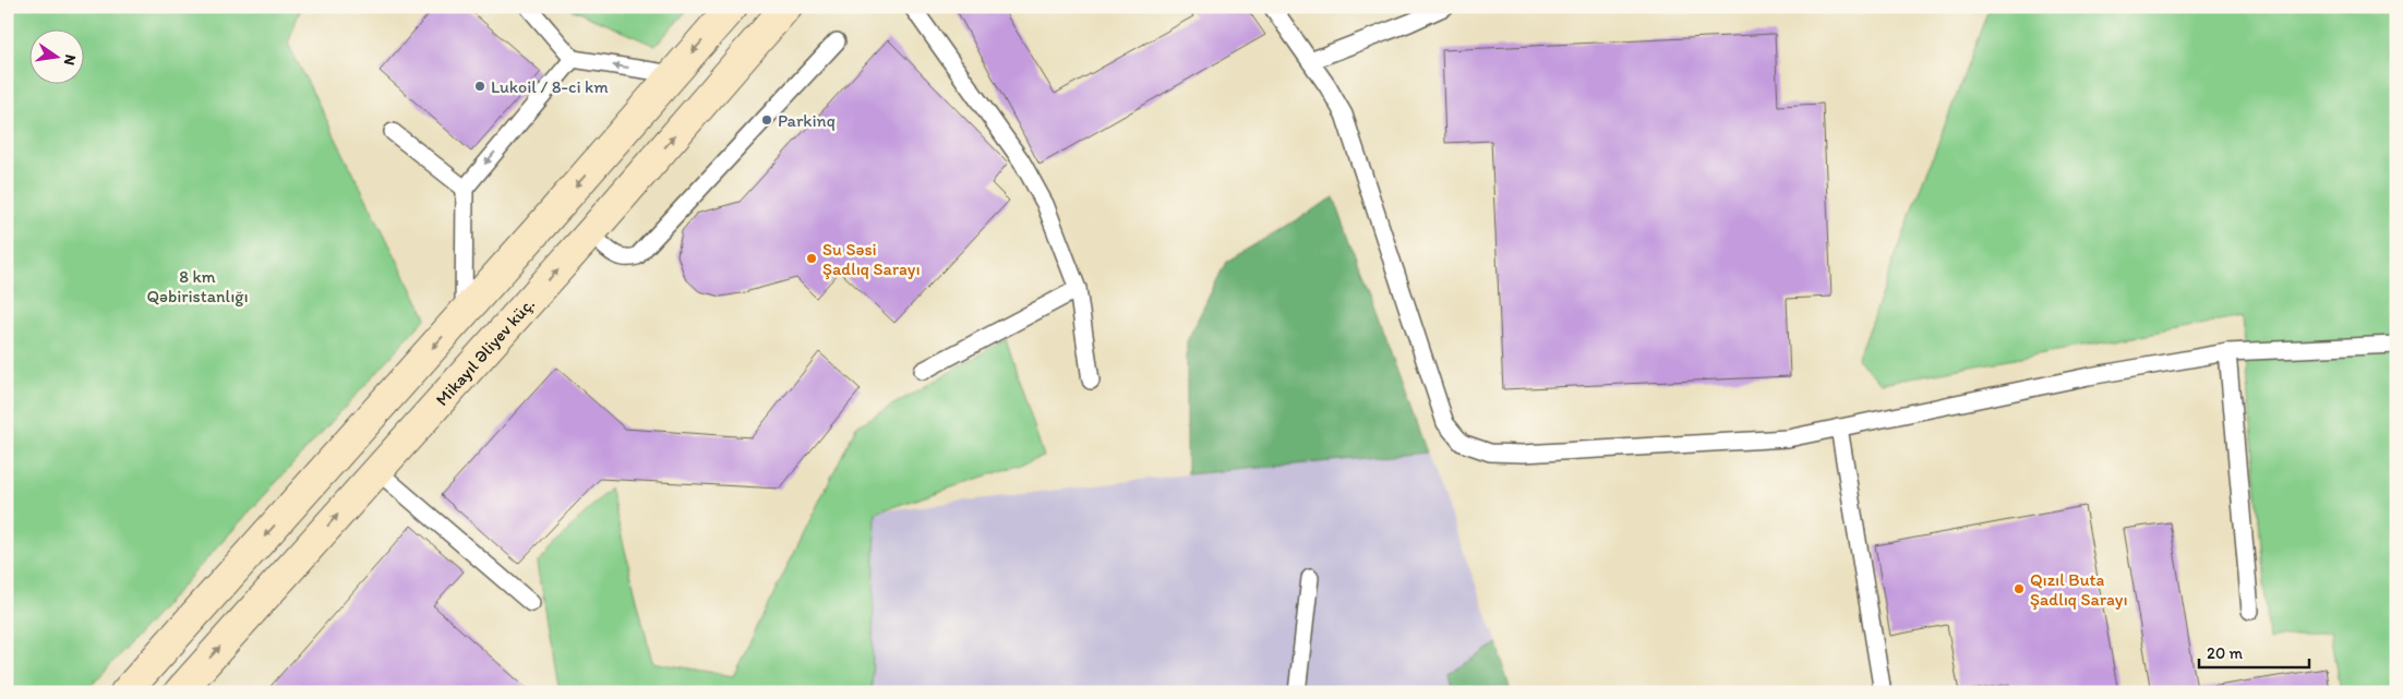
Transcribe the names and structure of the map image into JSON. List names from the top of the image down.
{
  "streets": {
    "main road": ["Mikayıl Əliyev küç."]
  },
  "parks": ["8 km Qəbiristanlığı"],
  "places": [
    "Lukoil / 8-ci km",
    "Parkinq",
    "Su Səsi Şadlıq Sarayı",
    "Qızıl Buta Şadlıq Sarayı"
  ],
  "scale_bar": "20 m",
  "north": "right"
}
